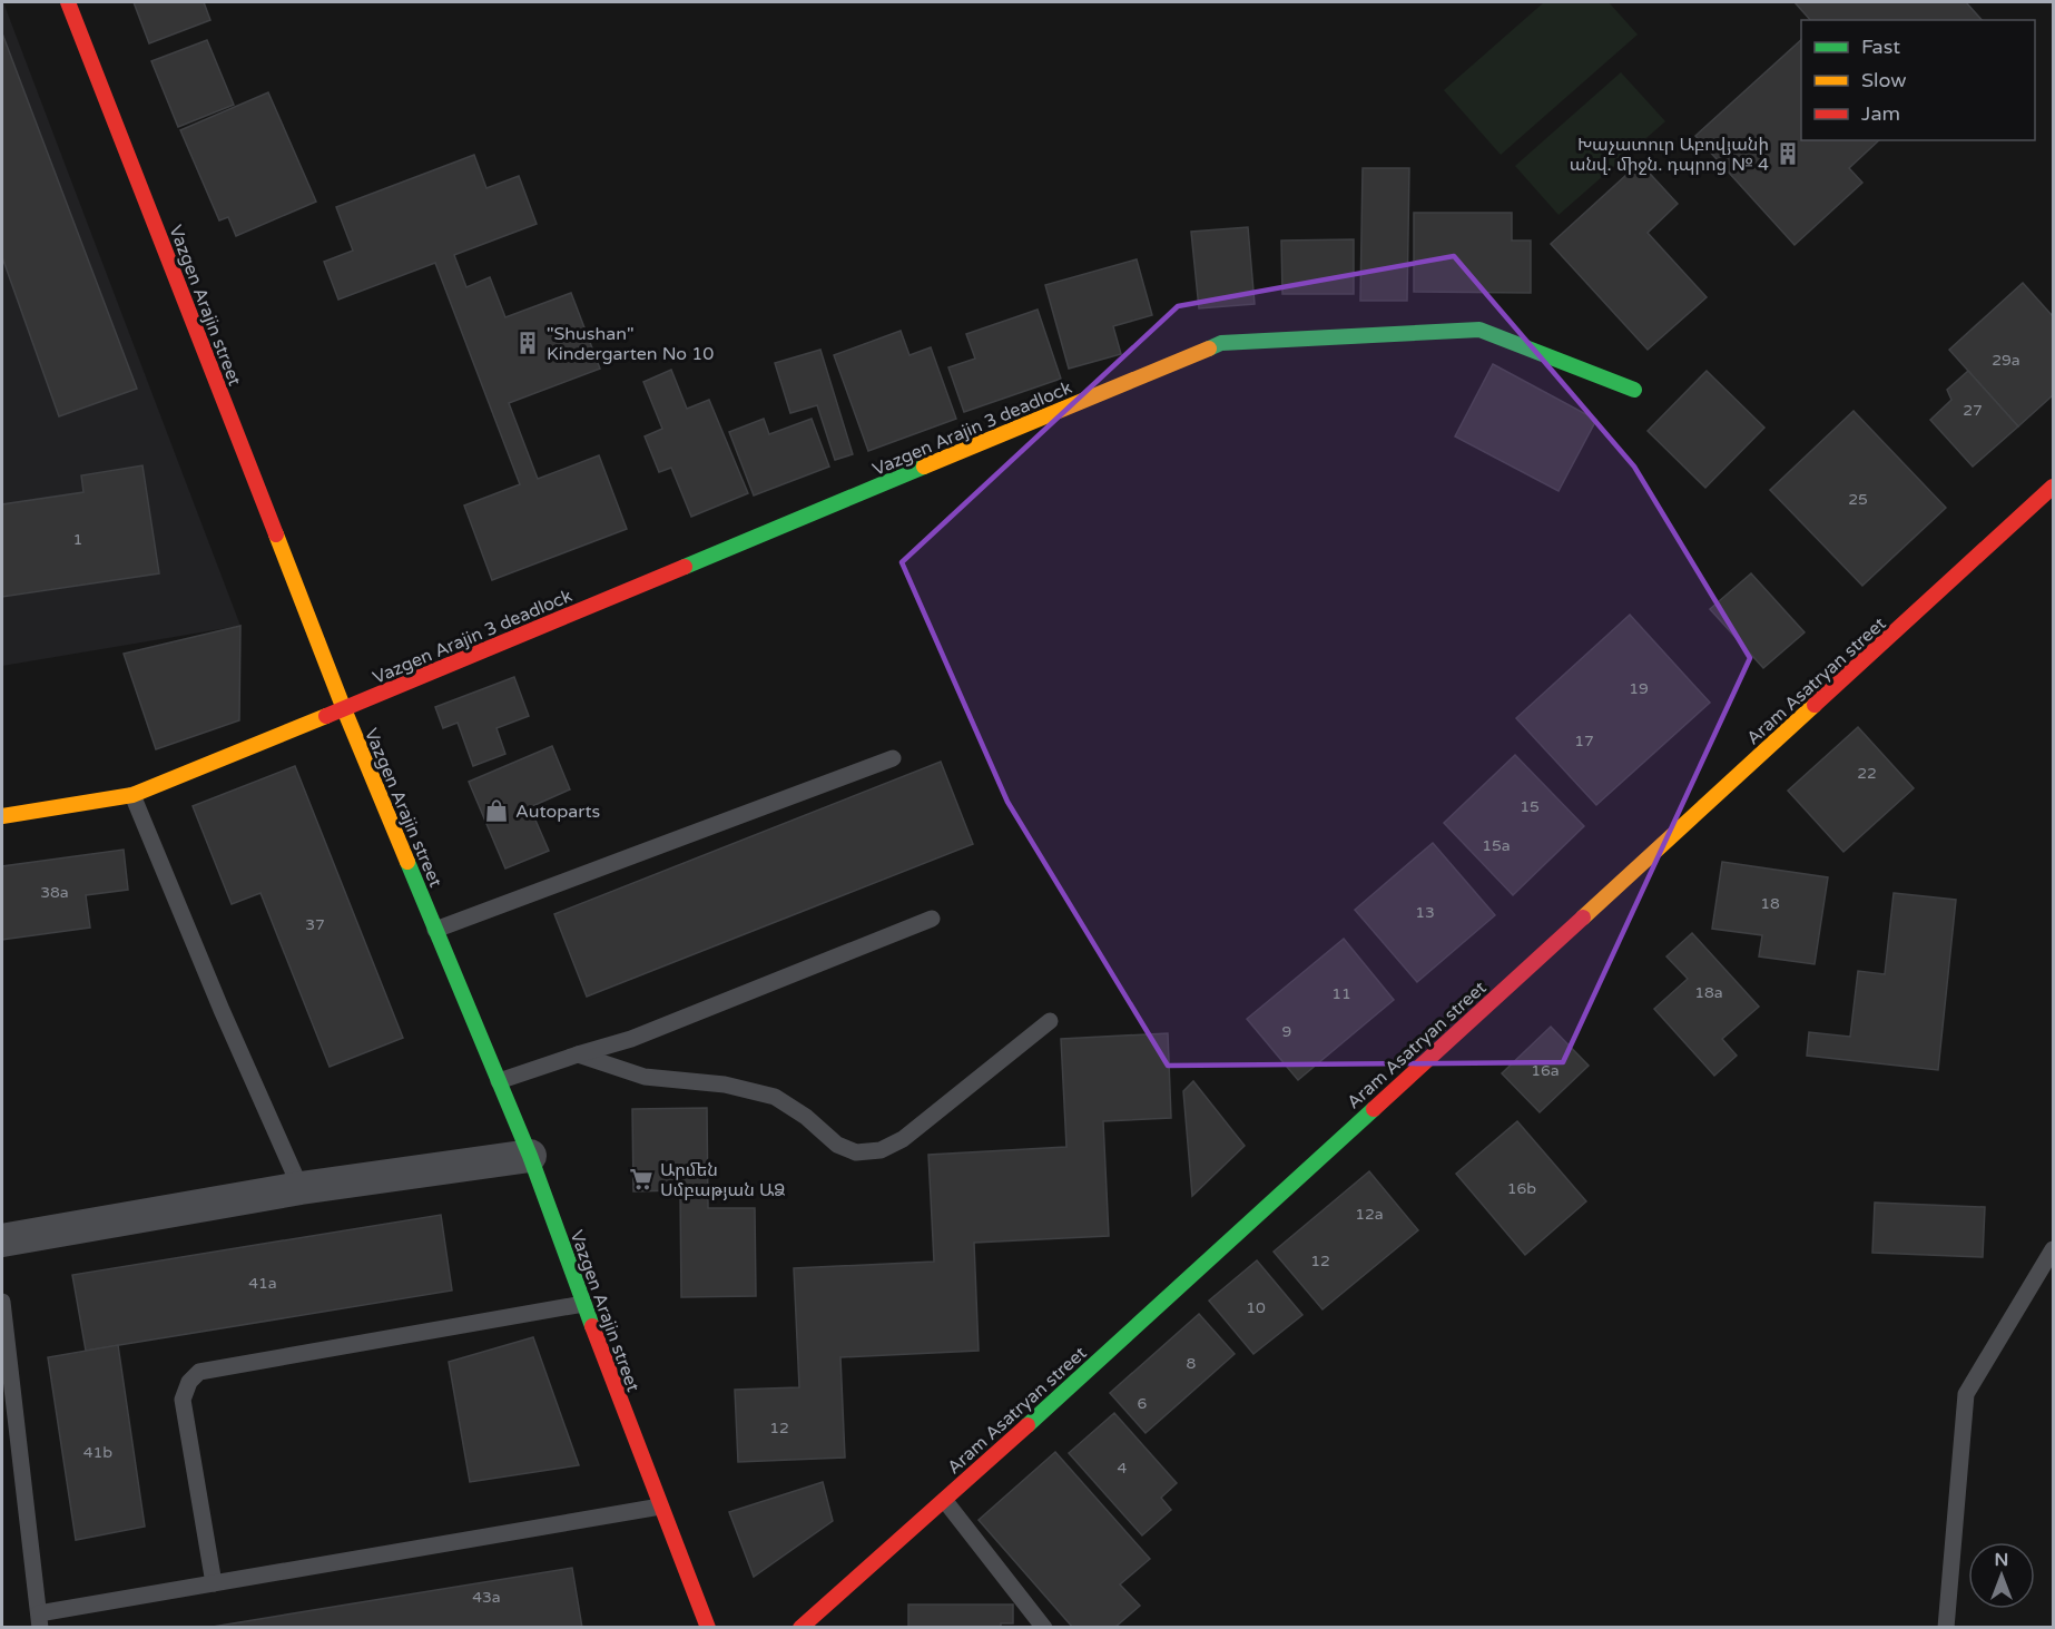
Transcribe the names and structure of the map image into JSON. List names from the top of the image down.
{
  "streets": {
    "street": ["Vazgen Arajin street", "Vazgen Arajin 3 deadlock", "Aram Asatryan street"]
  },
  "crossings": [
    ["Vazgen Arajin street", "Vazgen Arajin 3 deadlock"]
  ],
  "places": {
    "building": ["Խաչատուր Աբովյանի անվ. միջն. դպրոց № 4", "\"Shushan\" Kindergarten No 10"],
    "shop": ["Autoparts"],
    "supermarket": ["Արմեն Սմբաթյան ԱՁ"]
  },
  "house_numbers": [
    "29a",
    "27",
    "25",
    "1",
    "19",
    "17",
    "22",
    "15",
    "15a",
    "38a",
    "18",
    "13",
    "37",
    "18a",
    "11",
    "9",
    "16a",
    "16b",
    "12a",
    "12",
    "41a",
    "10",
    "8",
    "6",
    "12",
    "41b",
    "4",
    "43a"
  ],
  "legend": ["Fast", "Slow", "Jam"],
  "north": "top"
}
